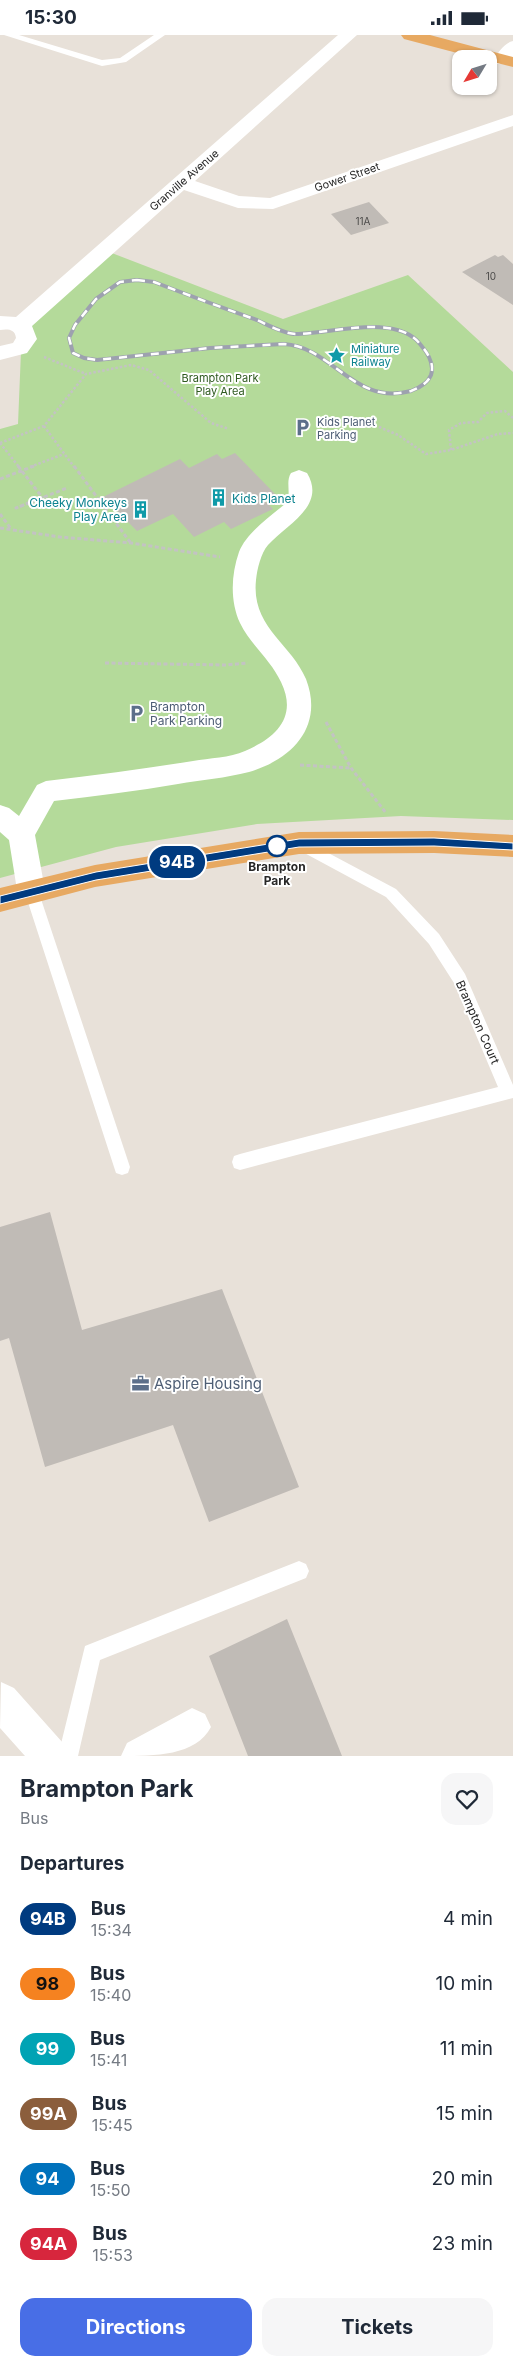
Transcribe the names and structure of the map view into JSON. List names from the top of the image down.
{
  "streets": {
    "street": ["Gower Street", "Granville Avenue"],
    "lane": ["Brampton Court"]
  },
  "crossings": [
    ["Gower Street", "Granville Avenue"]
  ],
  "parks": ["Brampton Park Play Area"],
  "places": {
    "place": ["Miniature Railway"],
    "parking": ["Kids Planet Parking", "Brampton Park Parking"],
    "building": ["Kids Planet", "Cheeky Monkeys Play Area"],
    "other": ["Brampton Park"],
    "office": ["Aspire Housing"]
  },
  "lines": ["bus line 94B"],
  "house_numbers": ["11A", "10"],
  "north": "bottom left",
  "page": {
    "status": "15:30",
    "on_map": "94B",
    "heading": [
      ["Brampton Park", "Bus"],
      "Departures"
    ],
    "list": [
      {
        "mark": "94B",
        "name": "Bus",
        "note": "15:34",
        "value": "4 min"
      },
      {
        "mark": "98",
        "name": "Bus",
        "note": "15:40",
        "value": "10 min"
      },
      {
        "mark": "99",
        "name": "Bus",
        "note": "15:41",
        "value": "11 min"
      },
      {
        "mark": "99A",
        "name": "Bus",
        "note": "15:45",
        "value": "15 min"
      },
      {
        "mark": "94",
        "name": "Bus",
        "note": "15:50",
        "value": "20 min"
      },
      {
        "mark": "94A",
        "name": "Bus",
        "note": "15:53",
        "value": "23 min"
      }
    ],
    "buttons": ["Directions", "Tickets"]
  }
}
